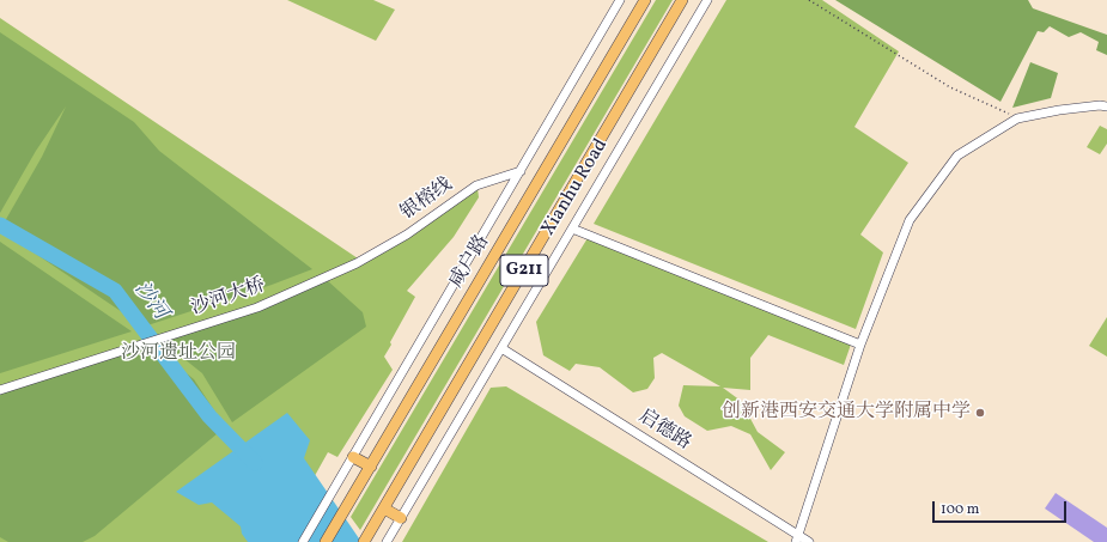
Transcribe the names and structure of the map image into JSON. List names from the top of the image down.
{
  "streets": {
    "main road": ["咸户路", "G211"],
    "street": [
      "Xianhu Road",
      "银榕线",
      "沙河大桥",
      "启德路"
    ]
  },
  "crossings": [
    ["Xianhu Road", "启德路"],
    ["银榕线", "沙河大桥"]
  ],
  "water": ["沙河"],
  "parks": ["沙河遗址公园"],
  "places": ["创新港西安交通大学附属中学"],
  "scale_bar": "100 m"
}
